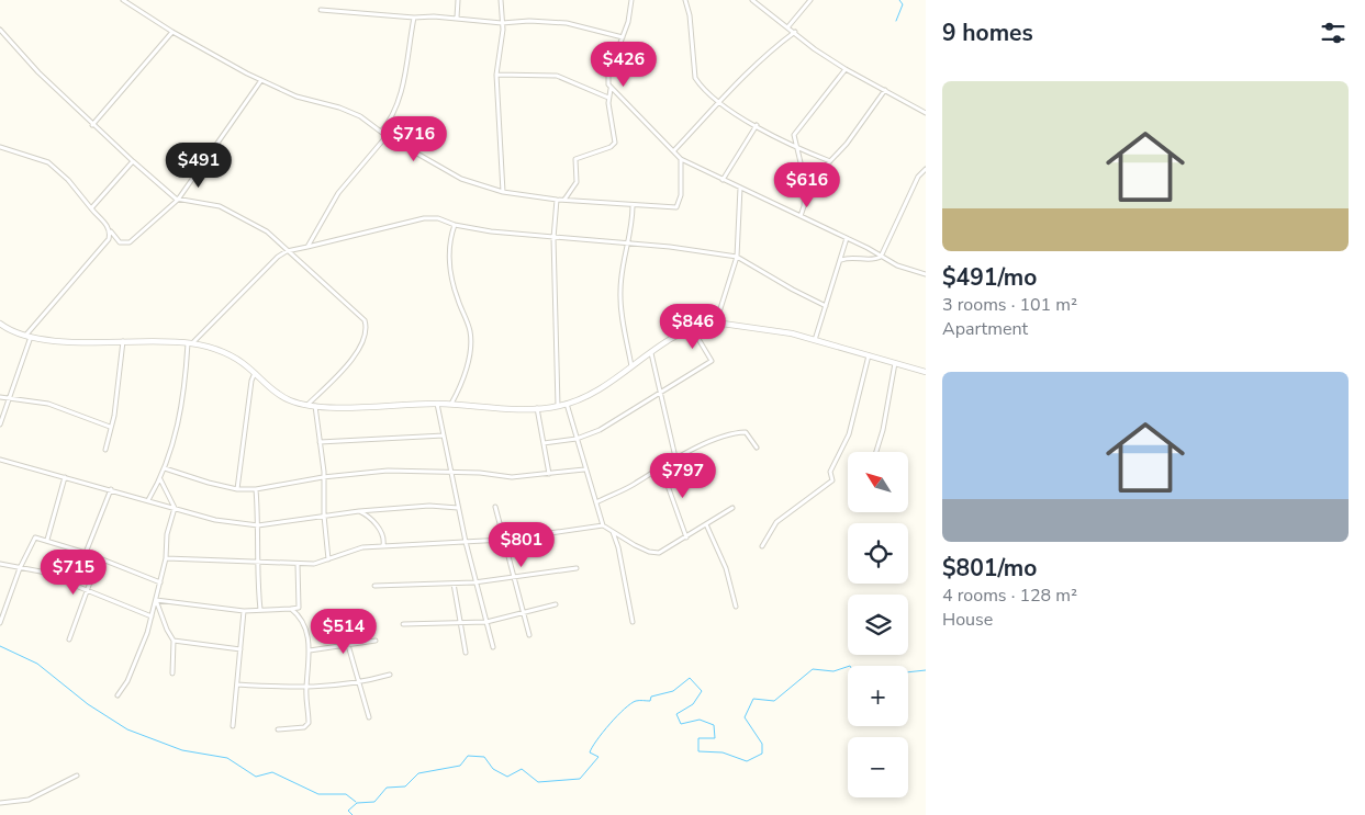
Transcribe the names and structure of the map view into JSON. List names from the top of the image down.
{
  "north": "top left",
  "page": {
    "heading": "9 homes",
    "price": [
      "$426",
      "$716",
      "$491",
      "$616",
      "$846",
      "$797",
      "$801",
      "$715",
      "$514"
    ],
    "list": [
      {
        "name": "$491/mo",
        "note": "3 rooms · 101 m² · Apartment"
      },
      {
        "name": "$801/mo",
        "note": "4 rooms · 128 m² · House"
      }
    ],
    "map_buttons": ["+", "−"]
  }
}
